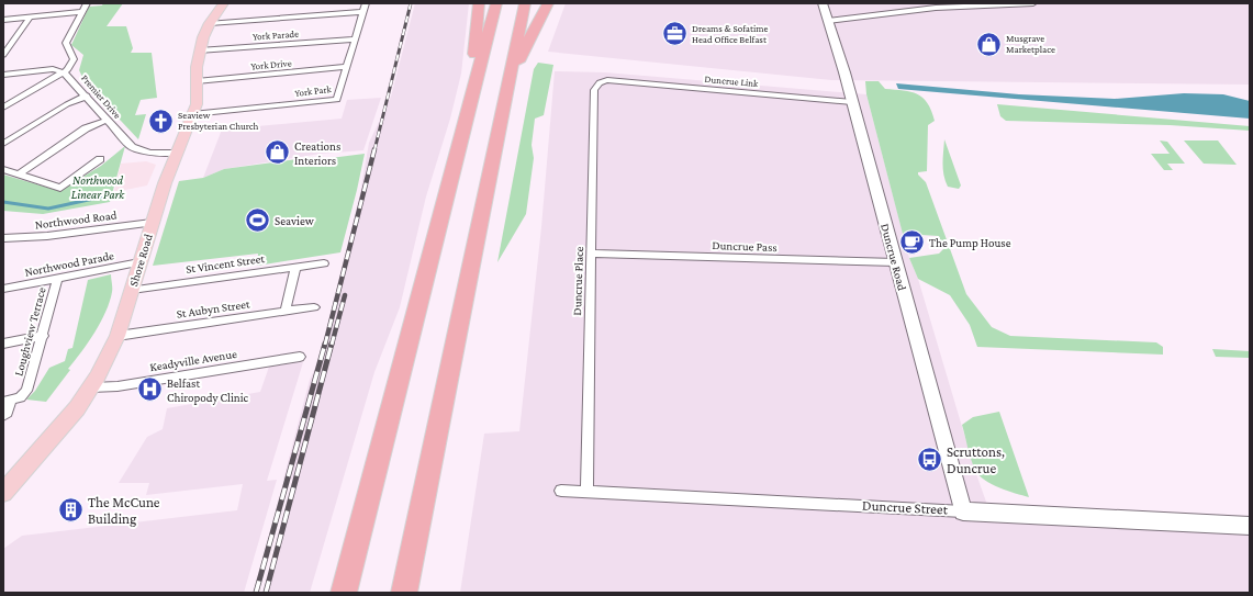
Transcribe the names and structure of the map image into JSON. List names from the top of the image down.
{
  "streets": {
    "main road": ["Shore Road"],
    "street": [
      "York Parade",
      "York Drive",
      "Duncrue Link",
      "York Park",
      "Premier Drive",
      "Northwood Road",
      "Duncrue Pass",
      "Duncrue Road",
      "Northwood Parade",
      "St Vincent Street",
      "Duncrue Place",
      "St Aubyn Street",
      "Loughview Terrace",
      "Keadyville Avenue",
      "Duncrue Street"
    ]
  },
  "crossings": [
    ["York Parade", "York Park"],
    ["York Parade", "Shore Road"],
    ["York Drive", "York Park"],
    ["York Drive", "Shore Road"],
    ["Duncrue Link", "Duncrue Road"],
    ["Duncrue Link", "Duncrue Place"],
    ["York Park", "Shore Road"],
    ["Premier Drive", "Shore Road"],
    ["Northwood Road", "Shore Road"],
    ["Duncrue Pass", "Duncrue Road"],
    ["Duncrue Pass", "Duncrue Place"],
    ["Duncrue Road", "Duncrue Street"],
    ["Shore Road", "Northwood Parade"],
    ["Shore Road", "St Vincent Street"],
    ["Shore Road", "St Aubyn Street"],
    ["Shore Road", "Keadyville Avenue"],
    ["Northwood Parade", "Loughview Terrace"],
    ["Duncrue Place", "Duncrue Street"]
  ],
  "parks": ["Northwood Linear Park"],
  "places": {
    "office": ["Dreams & Sofatime Head Office Belfast"],
    "shop": ["Musgrave Marketplace", "Creations Interiors"],
    "church": ["Seaview Presbyterian Church"],
    "sports": ["Seaview"],
    "cafe": ["The Pump House"],
    "hospital": ["Belfast Chiropody Clinic"],
    "bus stop": ["Scruttons, Duncrue"],
    "building": ["The McCune Building"]
  }
}
